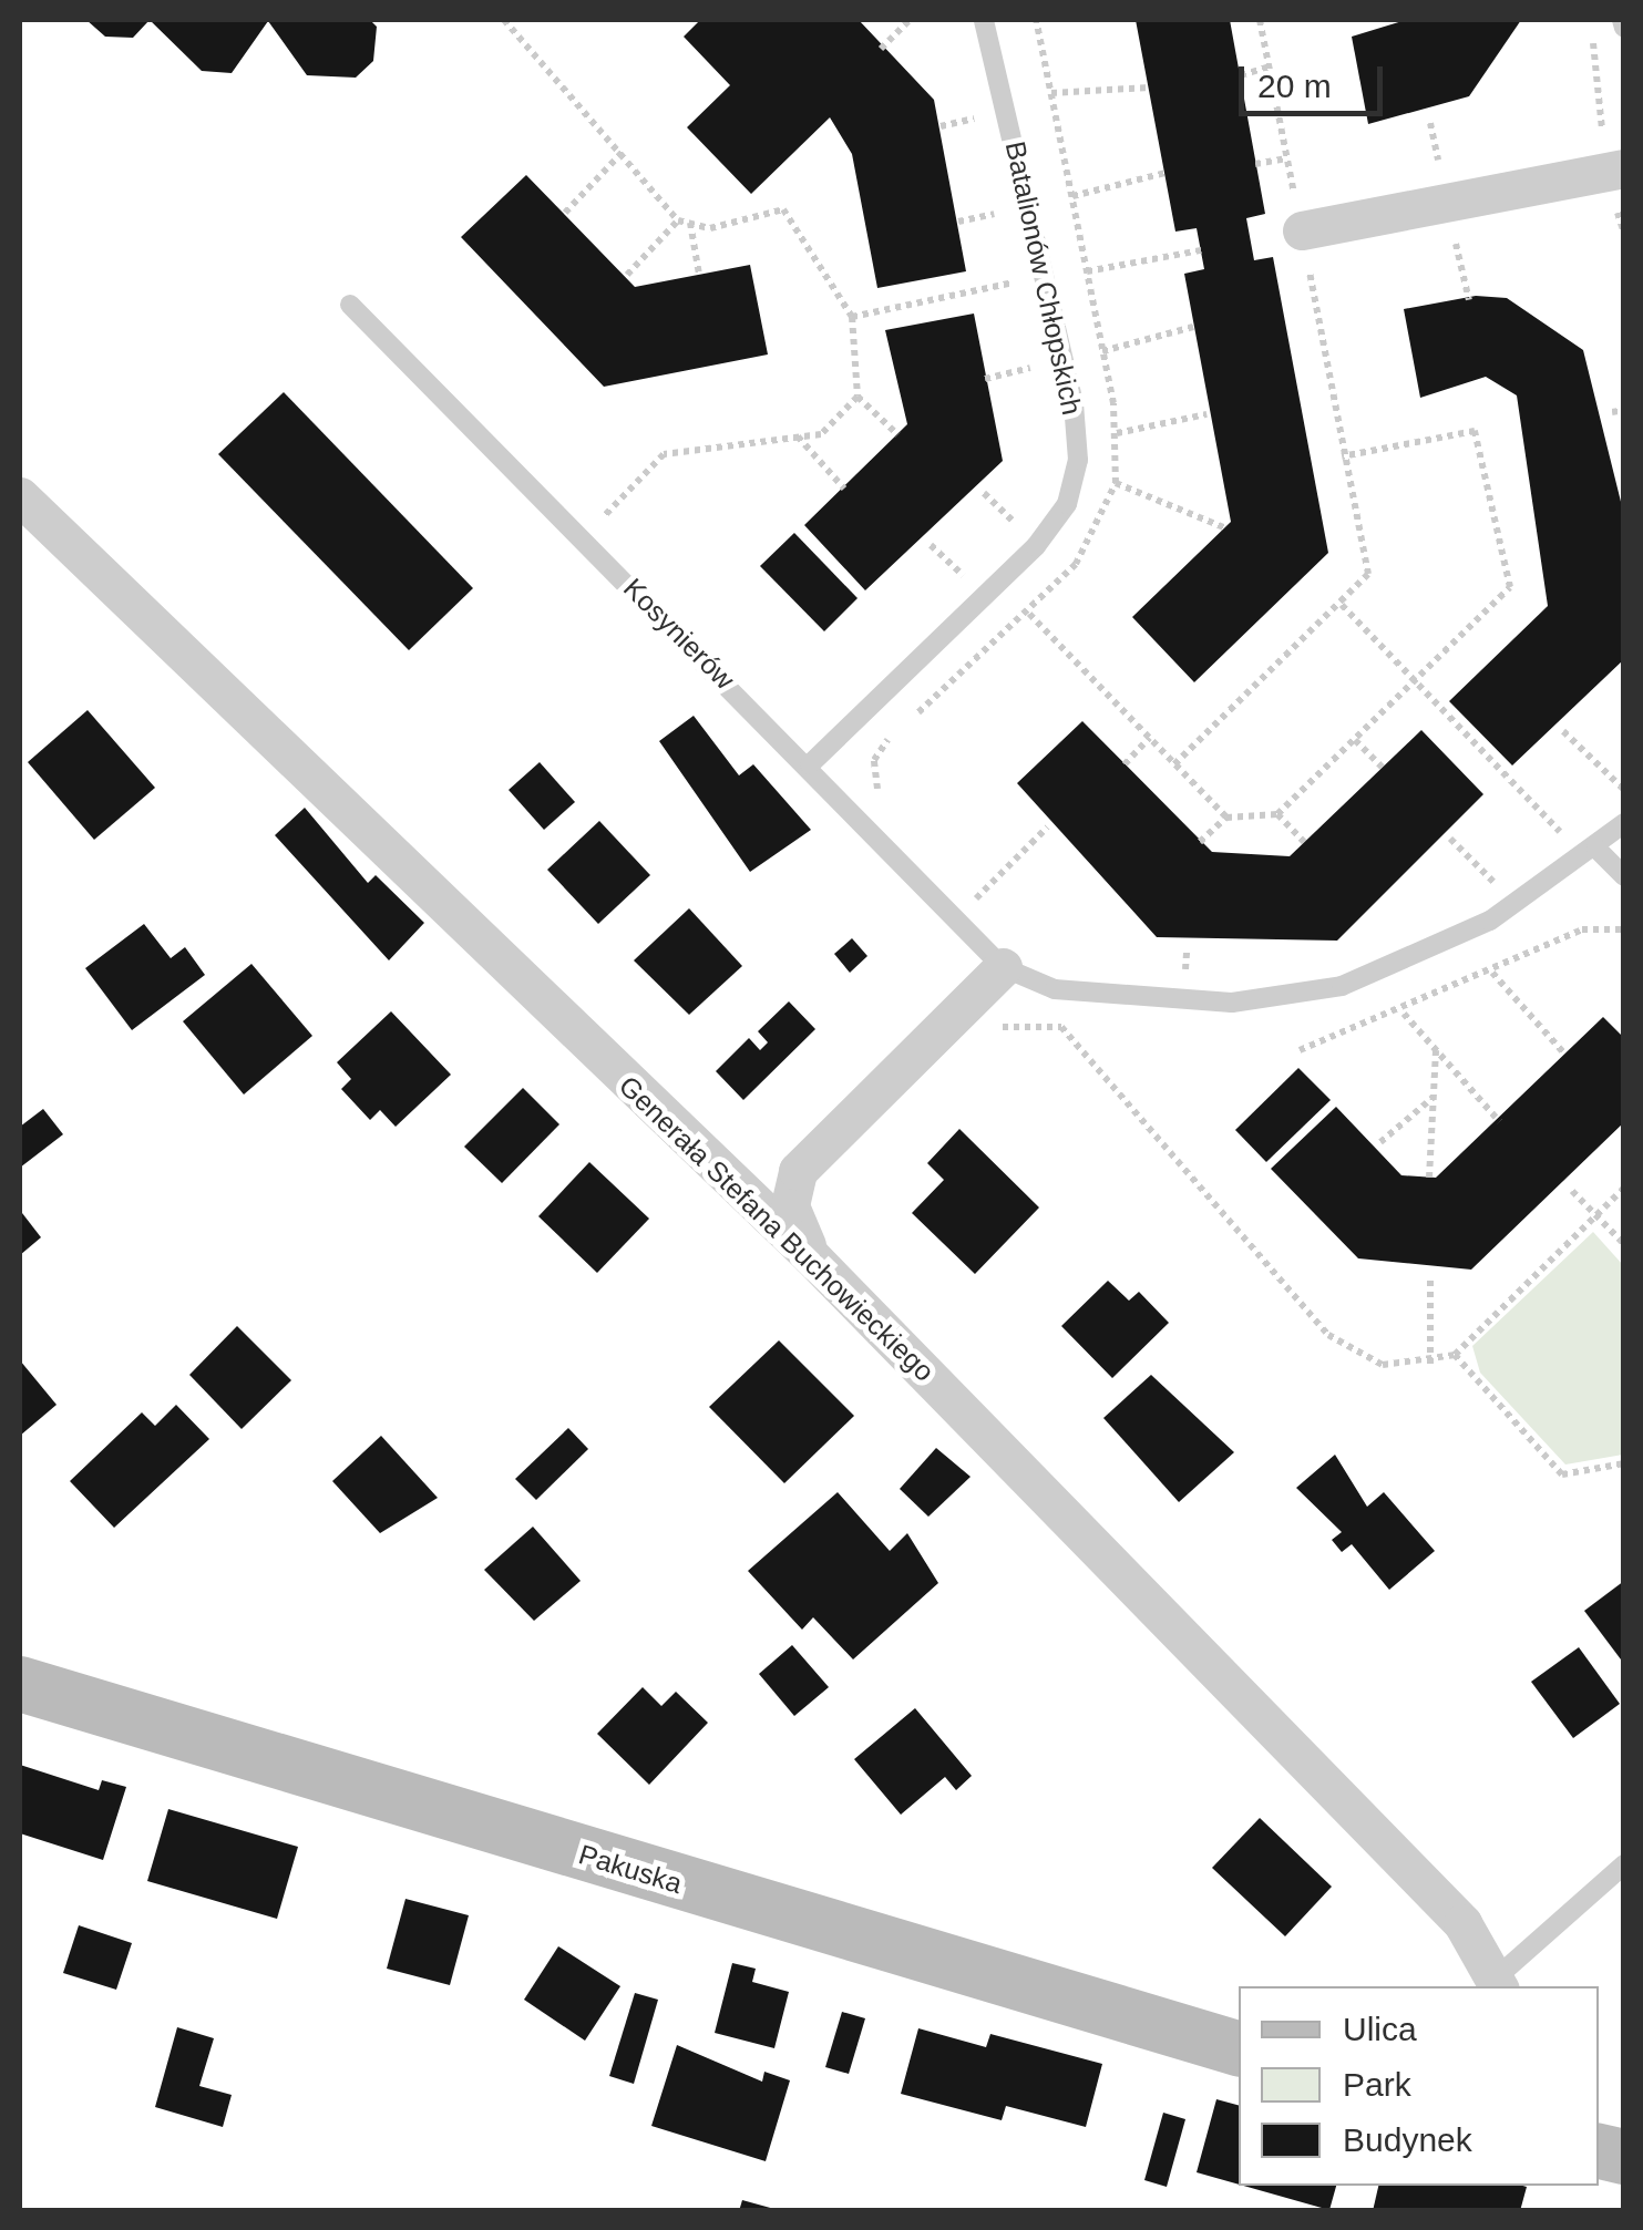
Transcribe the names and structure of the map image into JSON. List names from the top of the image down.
{
  "streets": {
    "street": ["Generała Stefana Buchowieckiego", "Pakuska"],
    "lane": ["Batalionów Chłopskich", "Kosynierów"]
  },
  "crossings": [
    ["Batalionów Chłopskich", "Kosynierów"]
  ],
  "legend": ["Ulica", "Park", "Budynek"],
  "scale_bar": "20 m"
}
